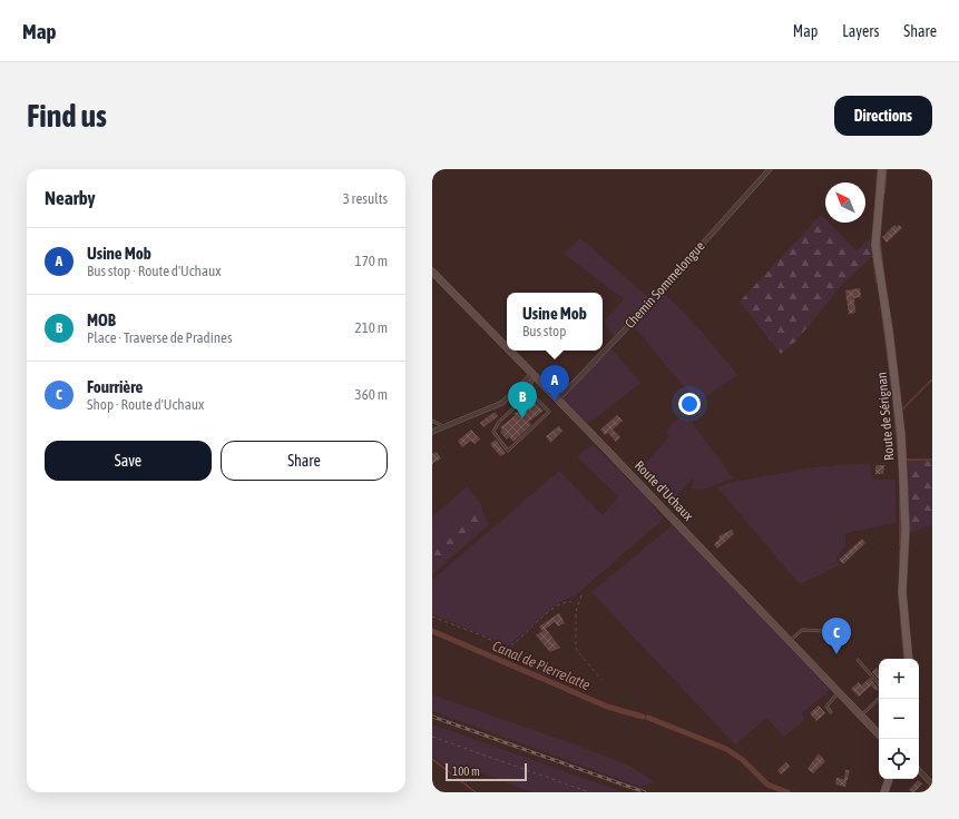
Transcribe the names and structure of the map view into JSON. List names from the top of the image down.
{
  "streets": {
    "main road": ["Route de Sérignan", "Route d'Uchaux"],
    "street": ["Chemin Sommelongue"]
  },
  "crossings": [
    ["Chemin Sommelongue", "Route d'Uchaux"]
  ],
  "water": ["Canal de Pierrelatte"],
  "scale_bar": "100 m",
  "north": "top left",
  "page": {
    "header": "Map",
    "nav": ["Map", "Layers", "Share"],
    "buttons": [
      "Directions",
      ["Save", "Share"]
    ],
    "title": "Find us",
    "heading": ["Nearby", "3 results"],
    "list": [
      {
        "mark": "A",
        "name": "Usine Mob",
        "note": "Bus stop · Route d'Uchaux",
        "value": "170 m"
      },
      {
        "mark": "B",
        "name": "MOB",
        "note": "Place · Traverse de Pradines",
        "value": "210 m"
      },
      {
        "mark": "C",
        "name": "Fourrière",
        "note": "Shop · Route d'Uchaux",
        "value": "360 m"
      }
    ],
    "popup": ["Usine Mob", "Bus stop"],
    "pins": ["A", "B", "C"],
    "map_buttons": ["+", "−"],
    "scale": "100 m"
  }
}
